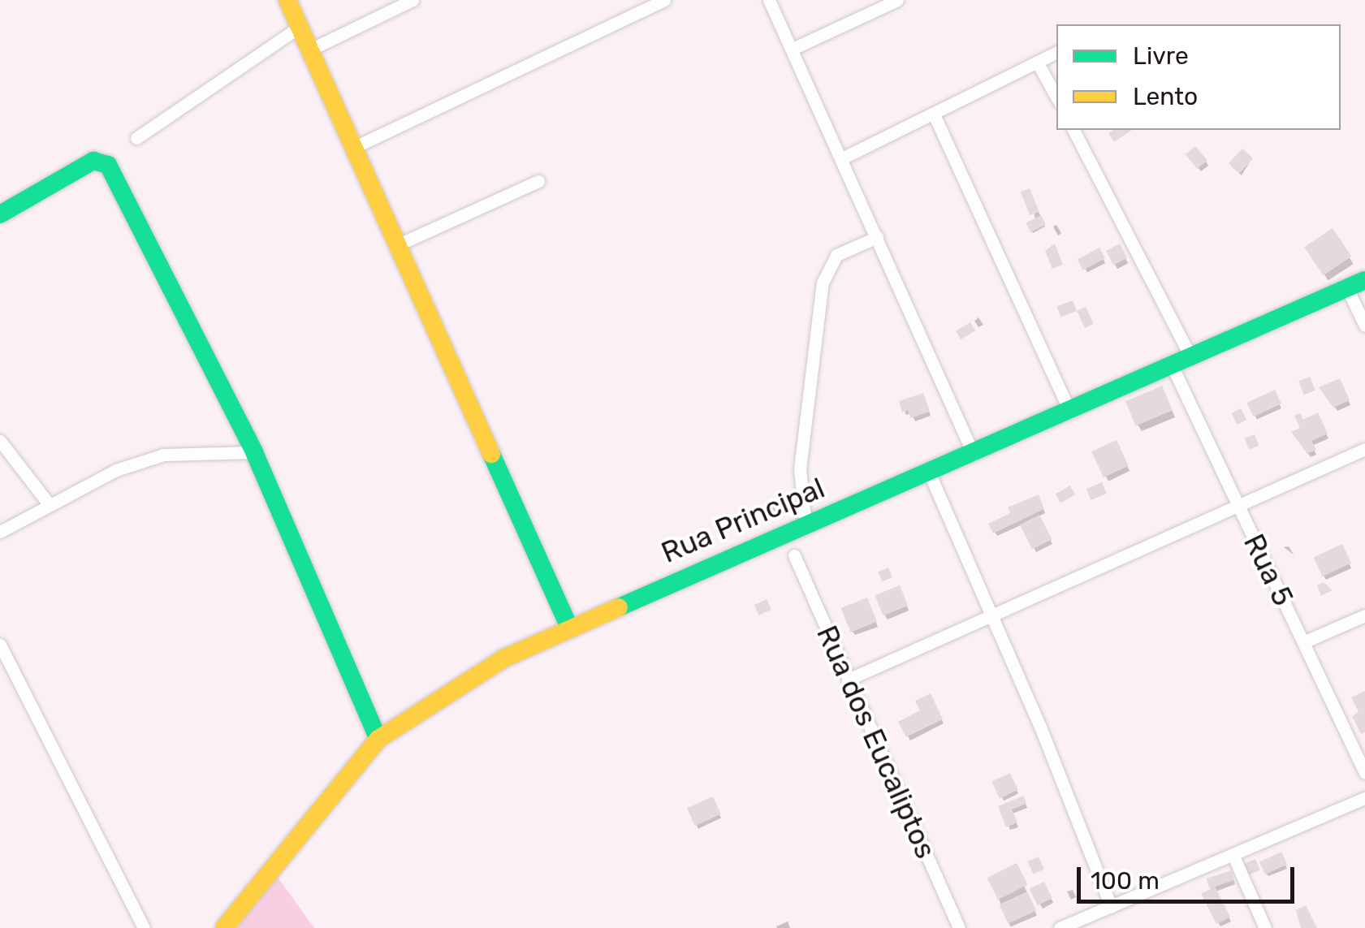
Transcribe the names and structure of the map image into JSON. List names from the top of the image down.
{
  "streets": {
    "street": ["Rua Principal", "Rua 5", "Rua dos Eucaliptos"]
  },
  "crossings": [
    ["Rua Principal", "Rua 5"]
  ],
  "legend": ["Livre", "Lento"],
  "scale_bar": "100 m"
}
